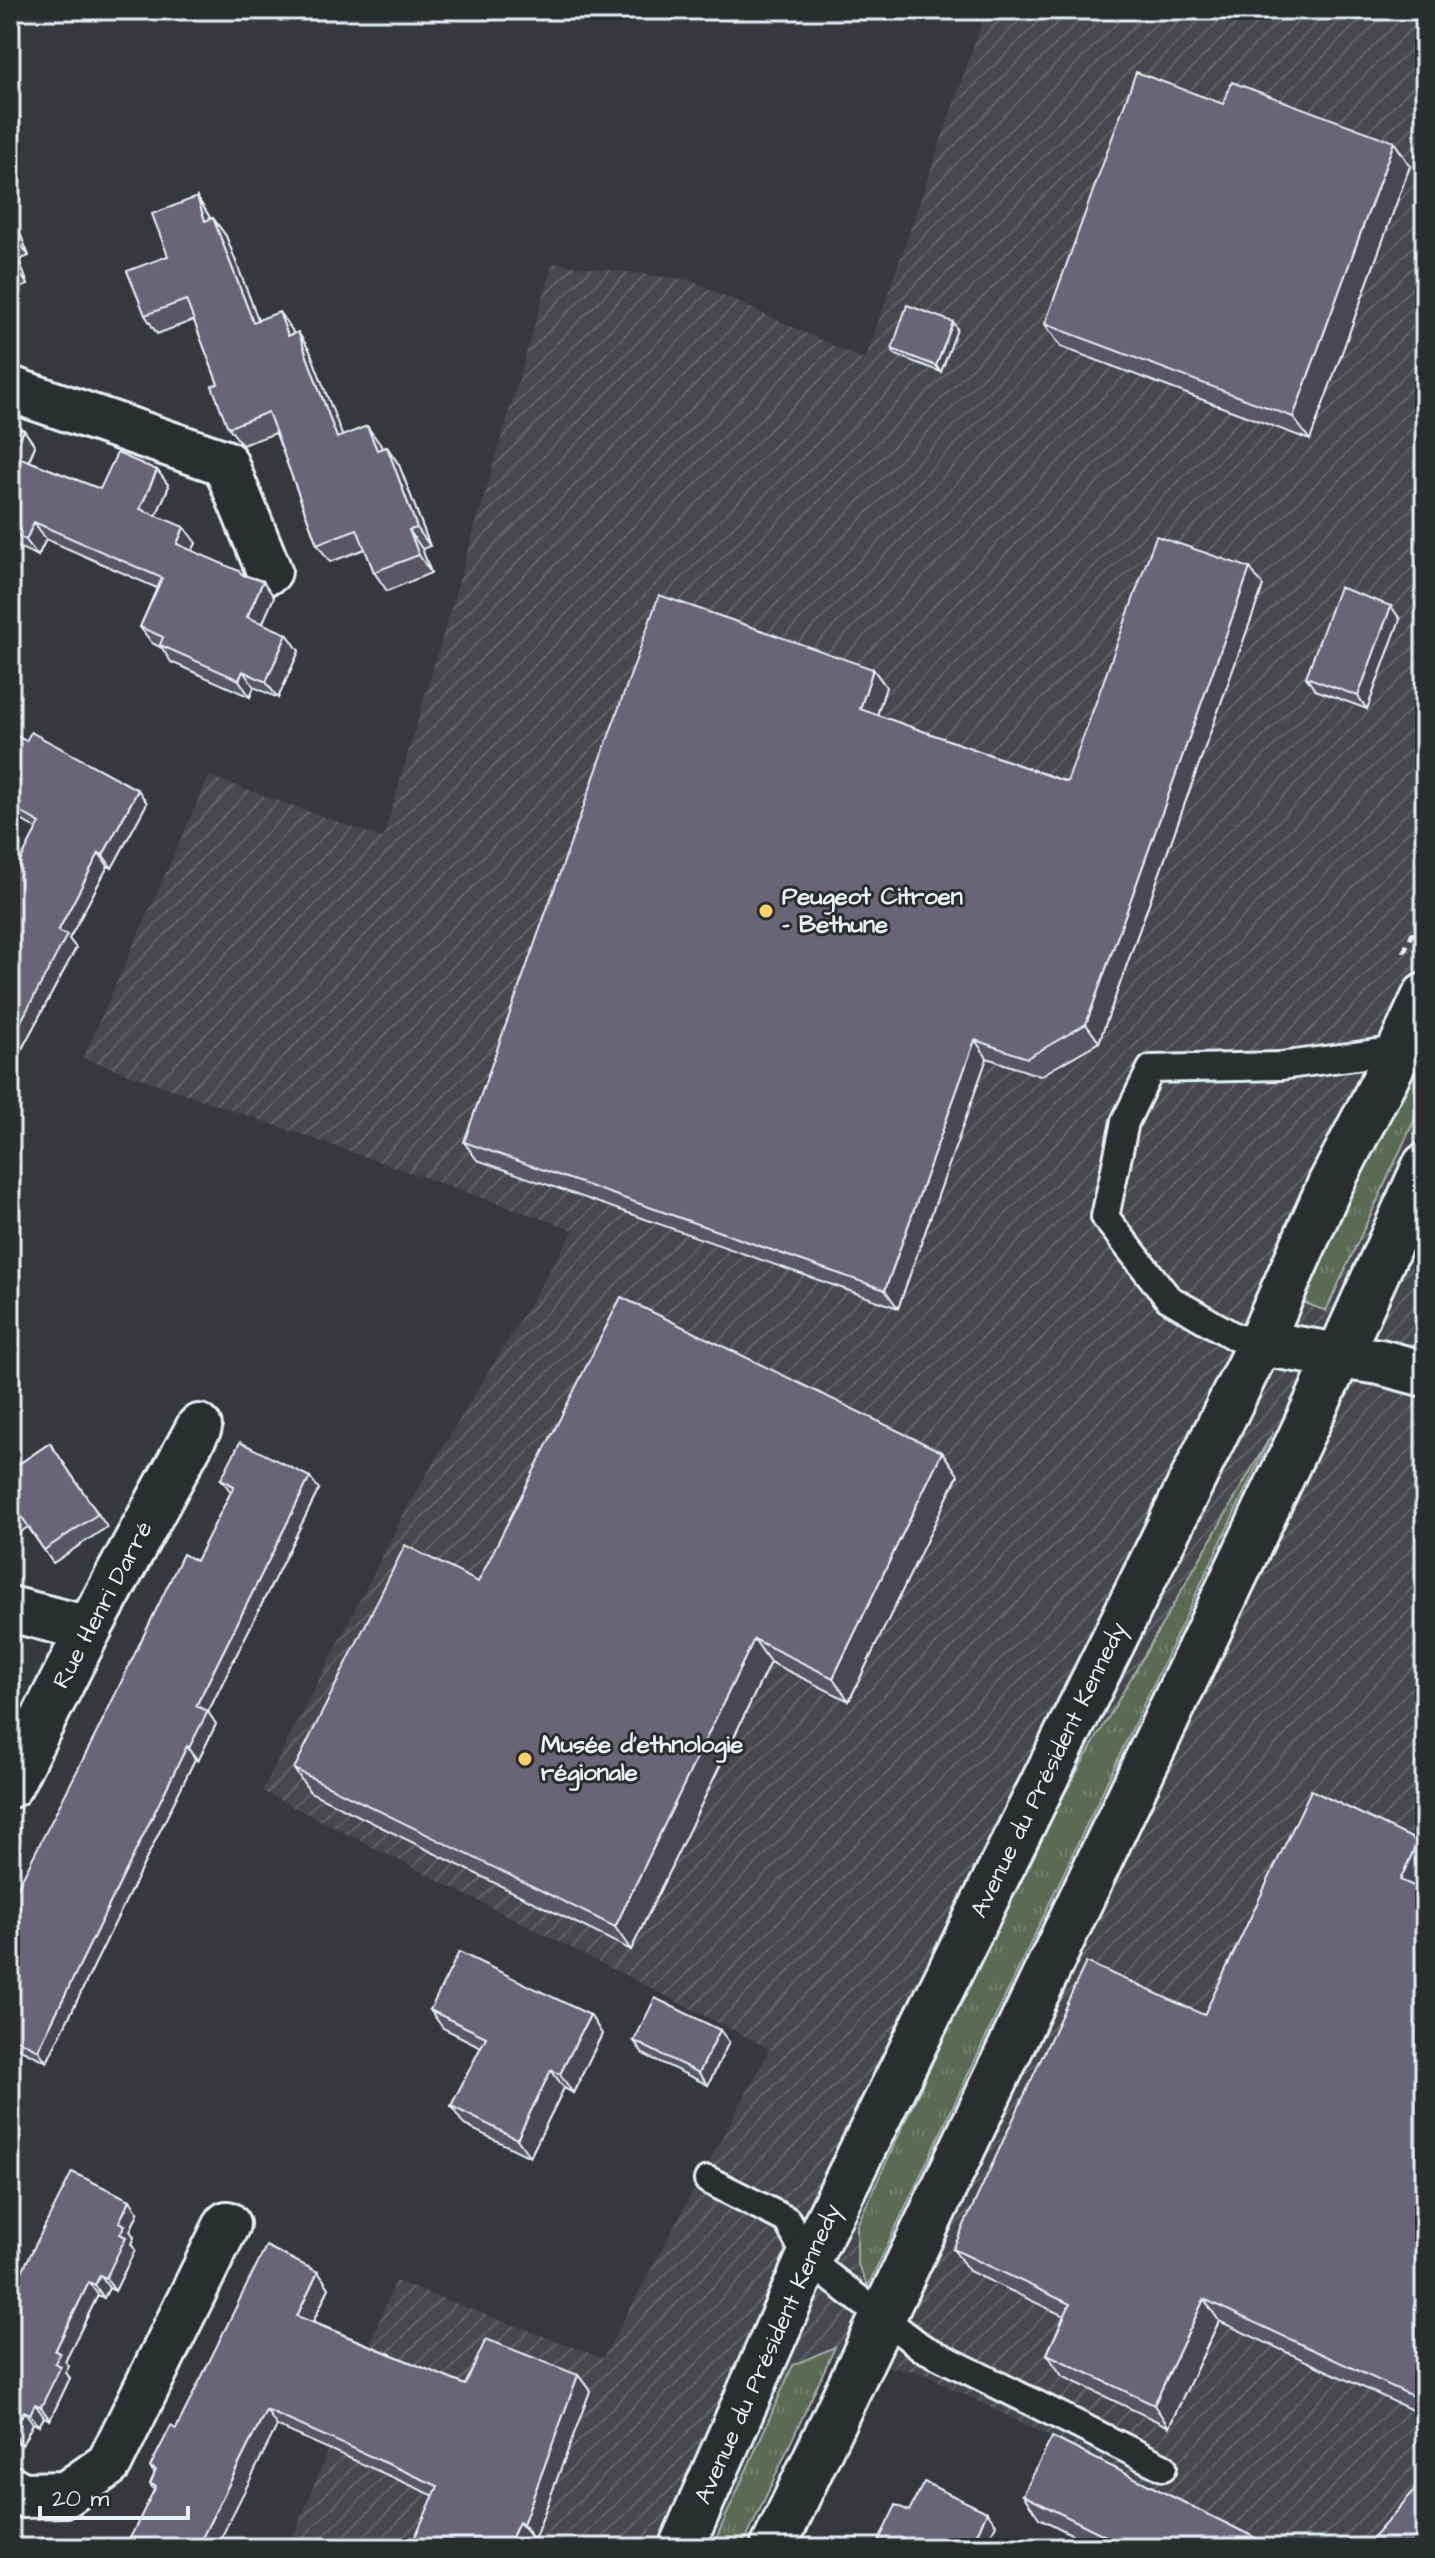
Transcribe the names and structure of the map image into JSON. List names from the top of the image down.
{
  "streets": {
    "main road": ["Rue Henri Darré", "Avenue du Président Kennedy"]
  },
  "places": ["Peugeot Citroen - Bethune", "Musée d'ethnologie régionale"],
  "scale_bar": "20 m"
}
